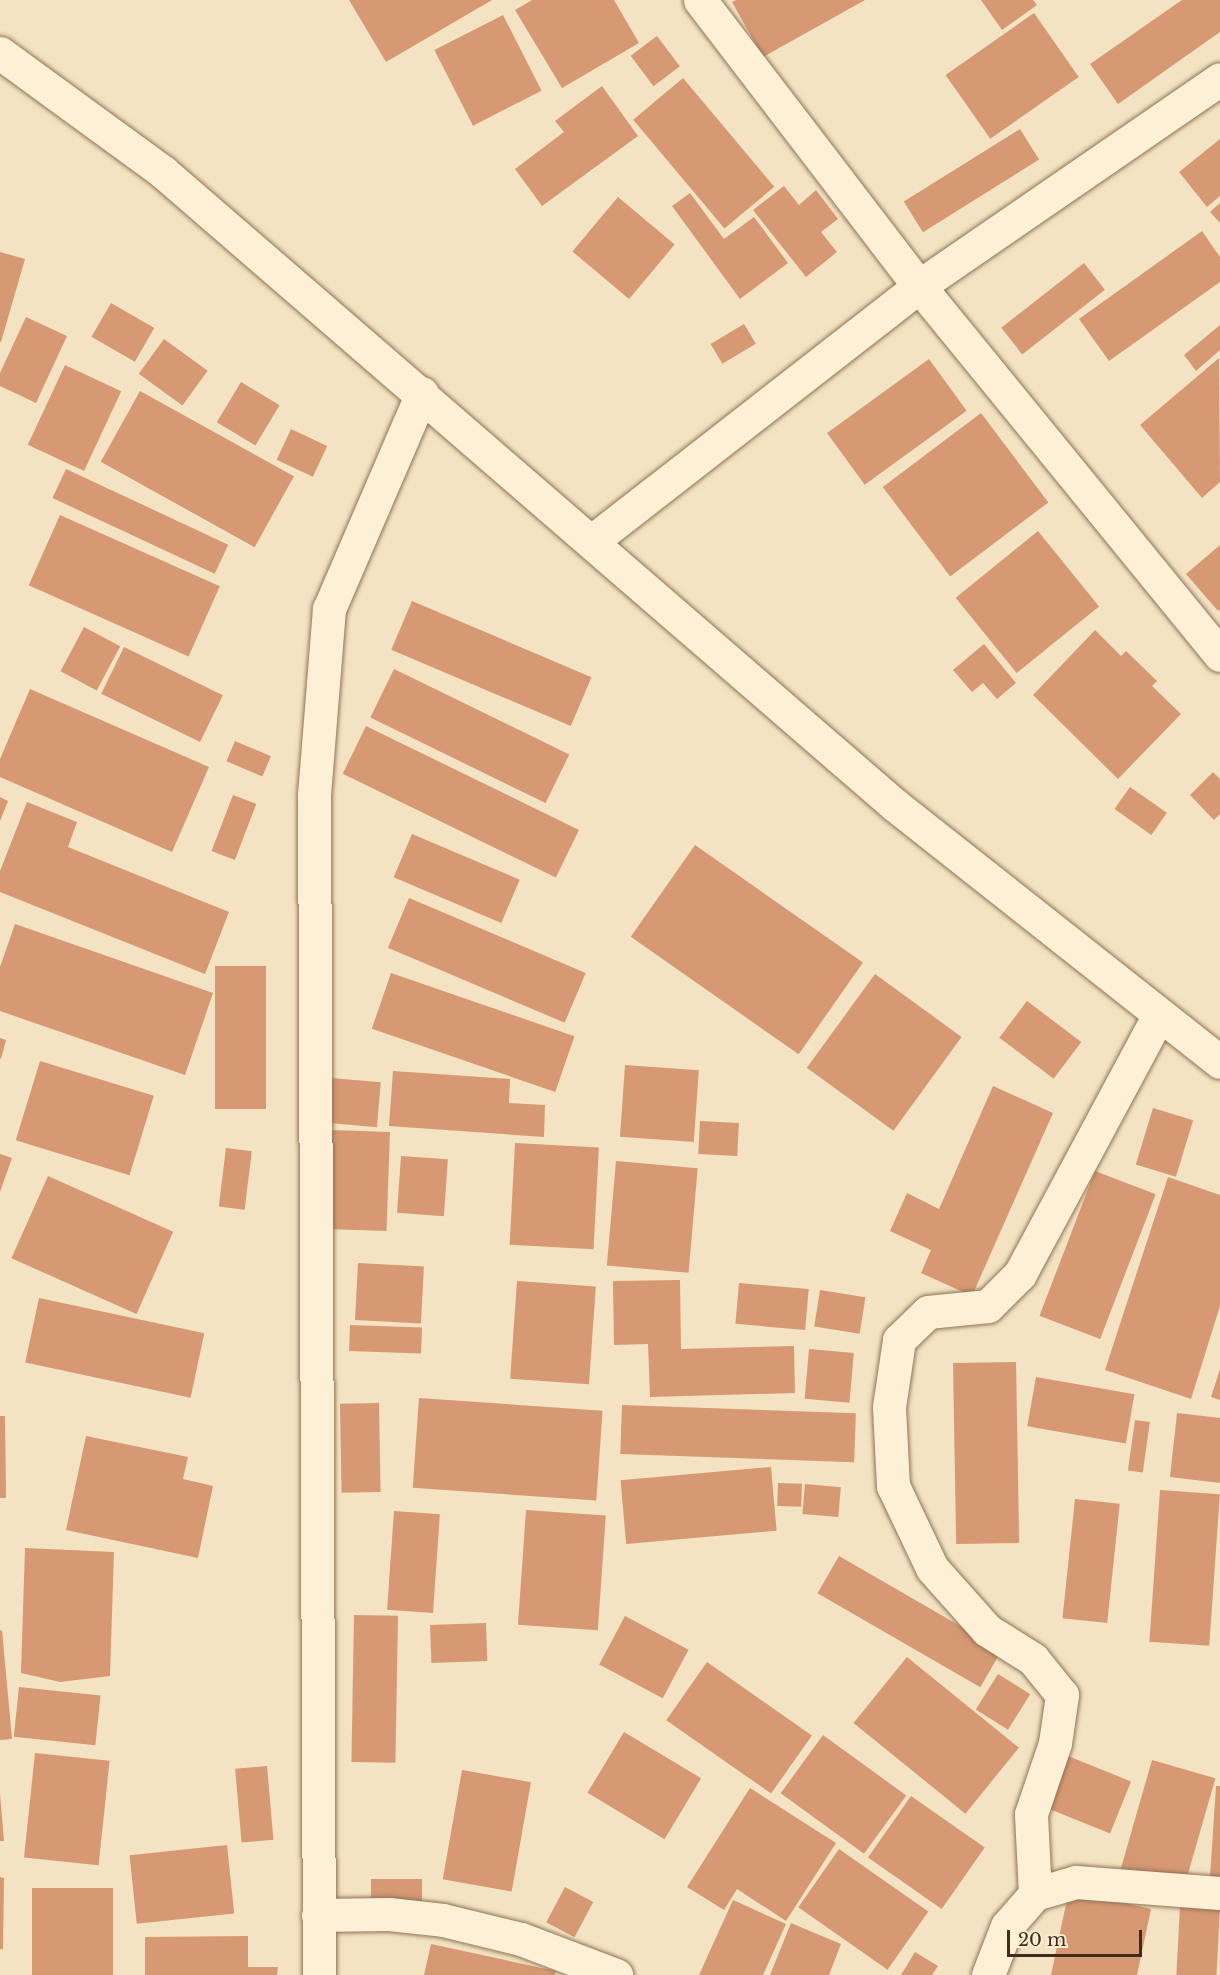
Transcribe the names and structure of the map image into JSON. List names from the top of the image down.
{
  "scale_bar": "20 m"
}
